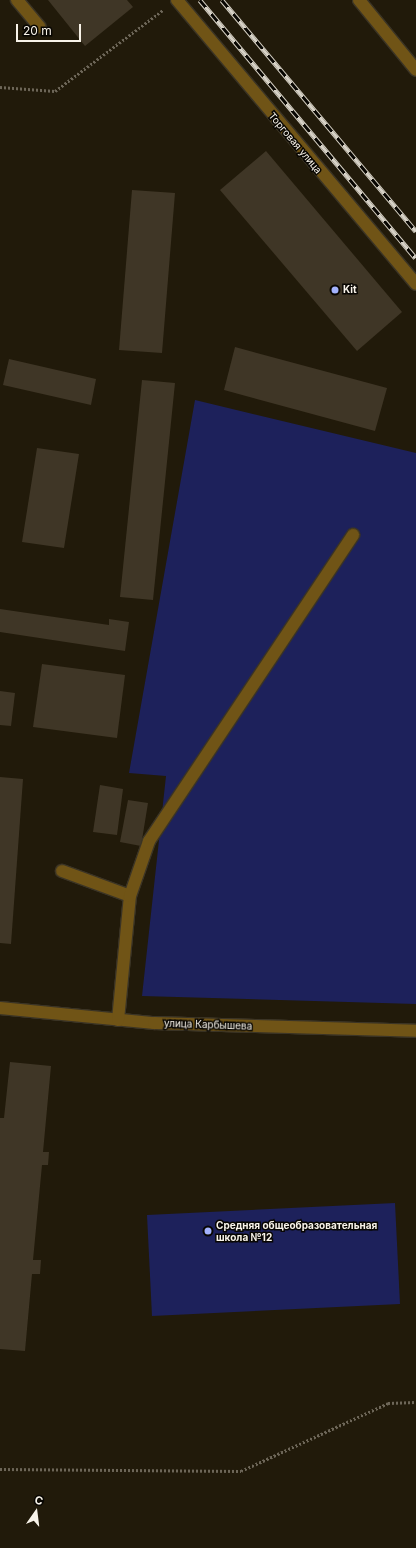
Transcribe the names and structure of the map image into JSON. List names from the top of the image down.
{
  "streets": {
    "street": ["Торговая улица", "улица Карбышева"]
  },
  "places": ["Kit", "Средняя общеобразовательная школа №12"],
  "scale_bar": "20 m",
  "north": "top"
}
